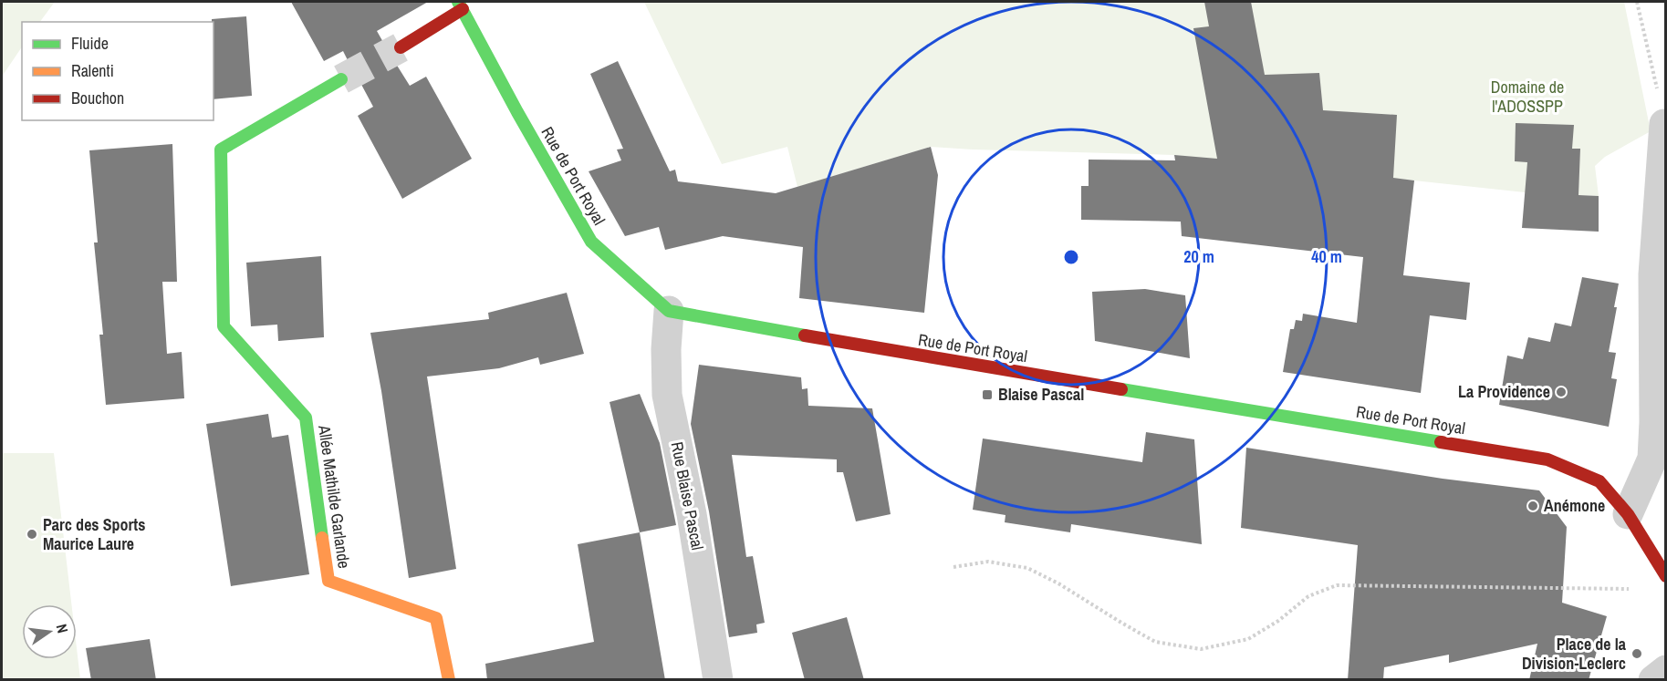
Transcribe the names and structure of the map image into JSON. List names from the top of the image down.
{
  "streets": {
    "street": ["Rue de Port Royal", "Rue Blaise Pascal", "Allée Mathilde Garlande"]
  },
  "crossings": [
    ["Rue de Port Royal", "Rue Blaise Pascal"]
  ],
  "parks": ["Domaine de l'ADOSSPP"],
  "places": {
    "other": [
      "La Providence",
      "Anémone",
      "Parc des Sports Maurice Laure",
      "Place de la Division-Leclerc"
    ],
    "transit": ["Blaise Pascal"]
  },
  "legend": ["Fluide", "Ralenti", "Bouchon"],
  "north": "right",
  "rings": ["20 m", "40 m"]
}
